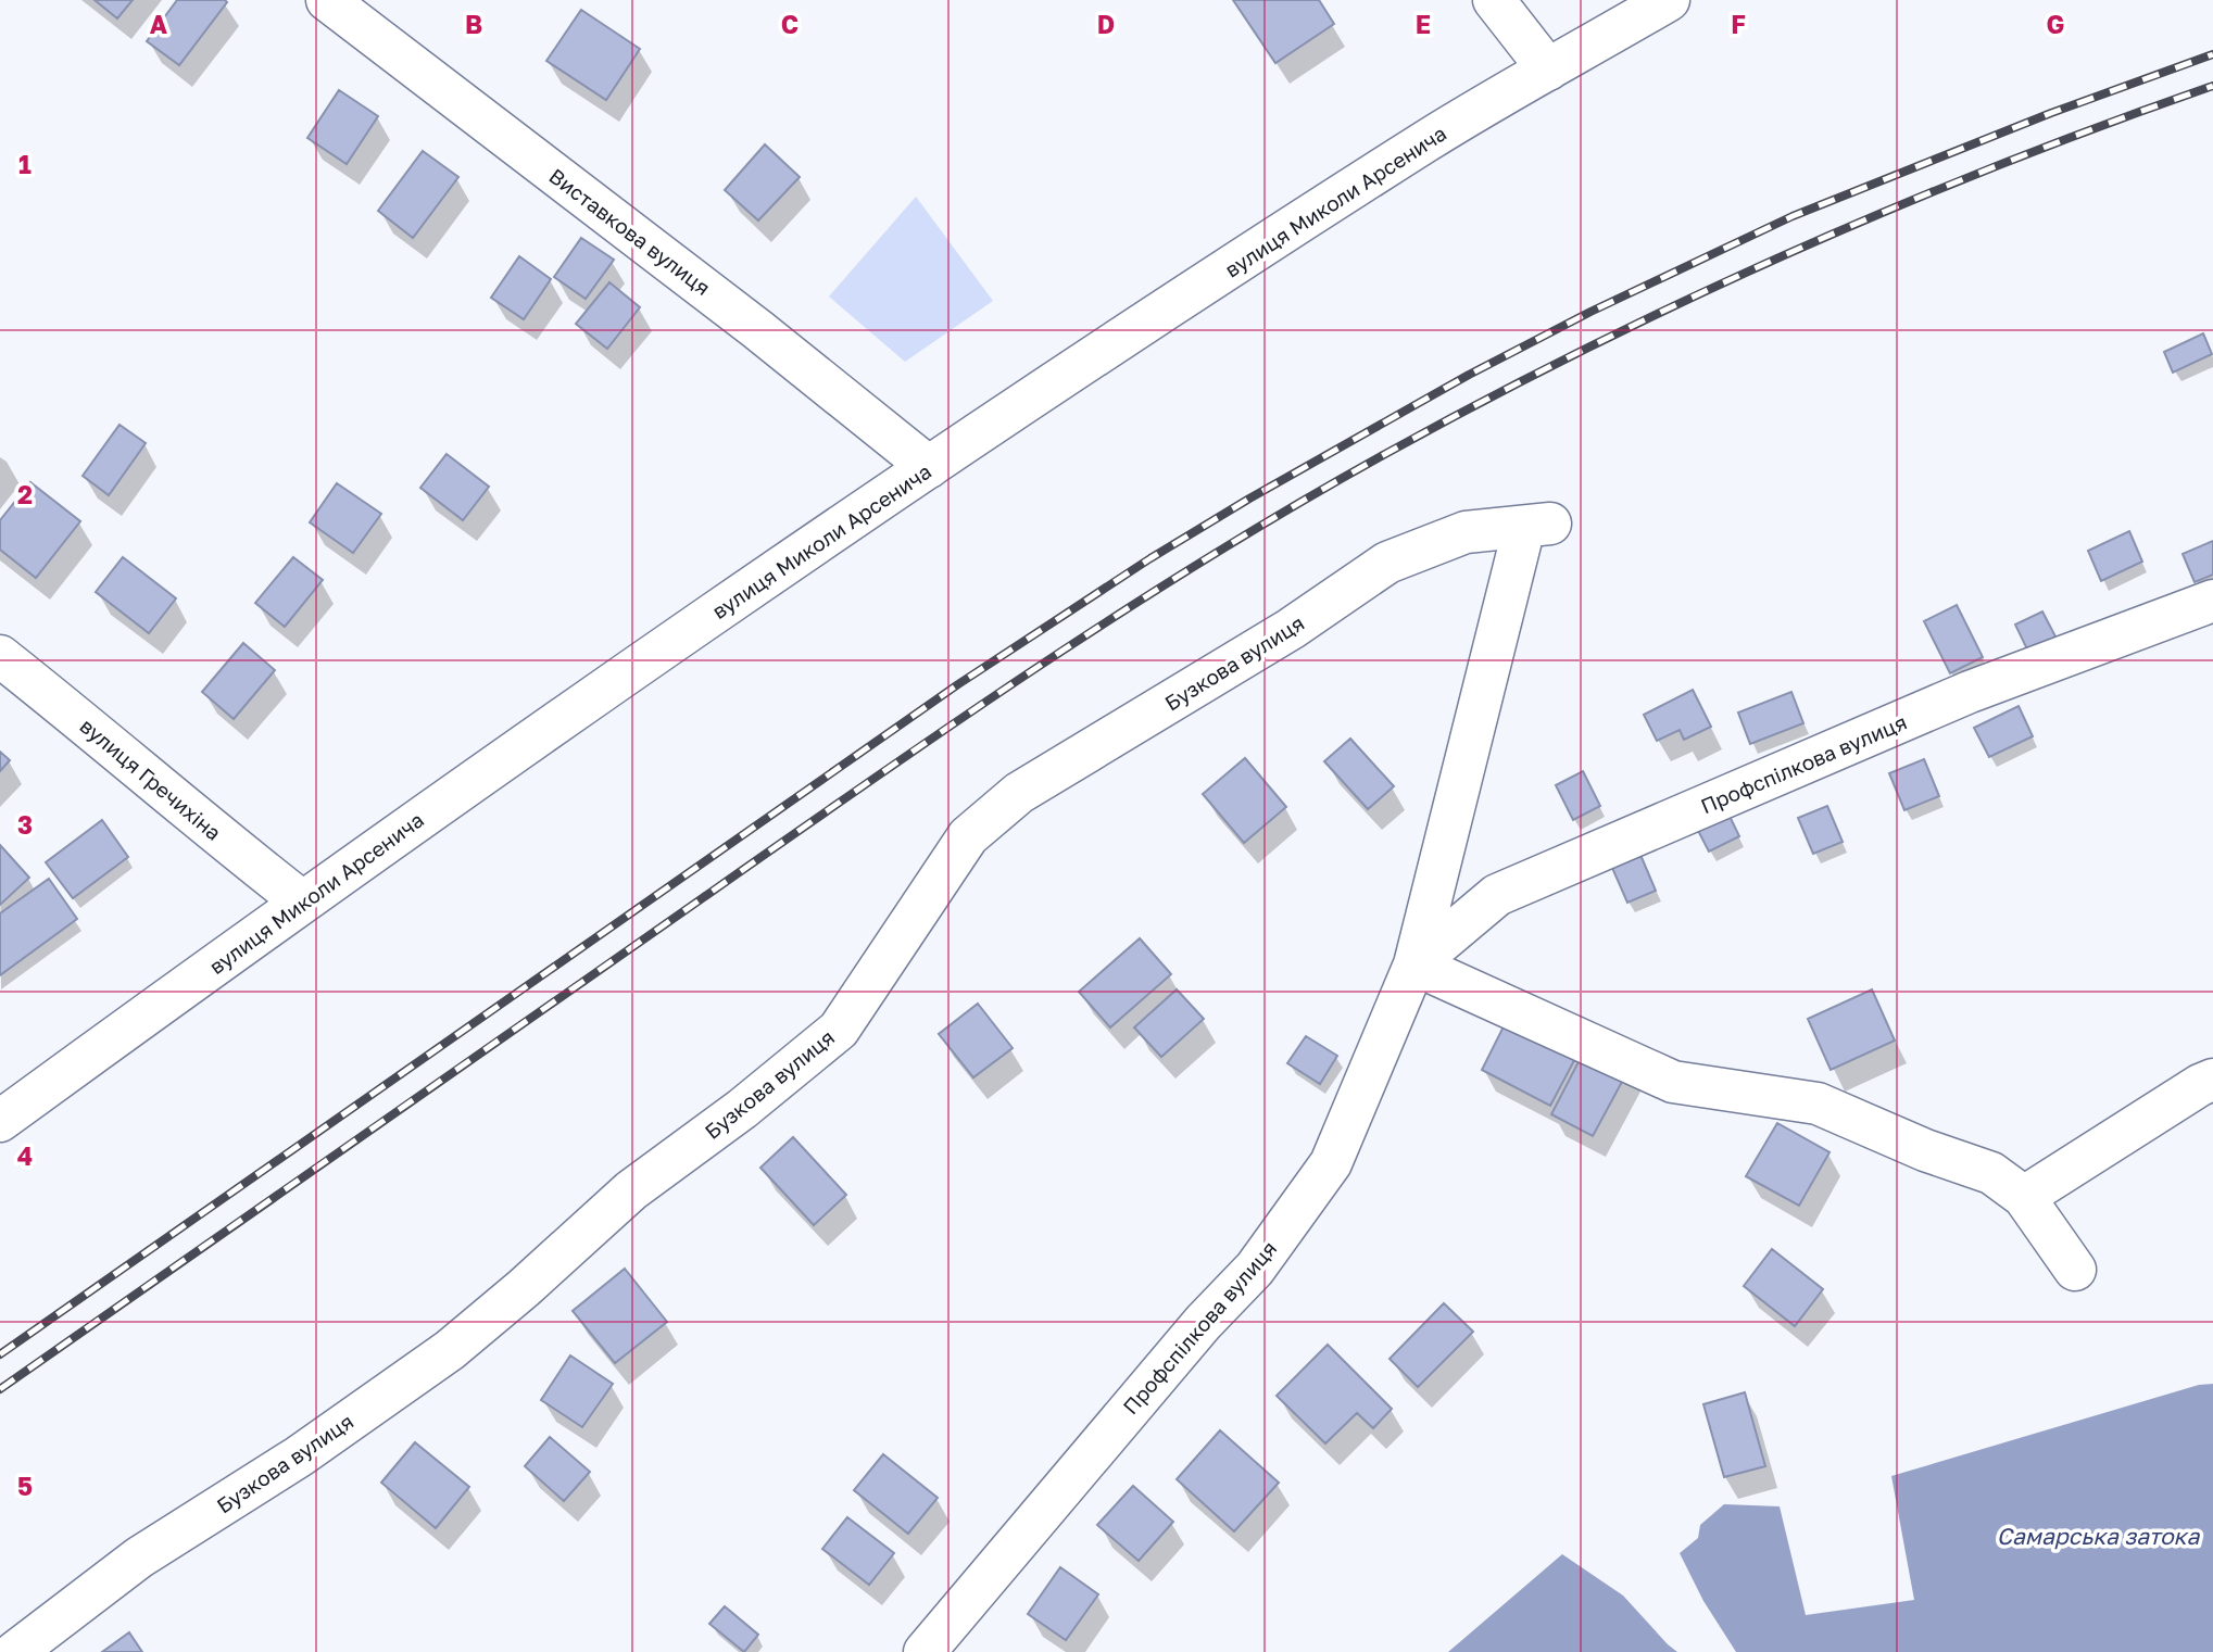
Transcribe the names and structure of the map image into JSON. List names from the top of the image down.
{
  "streets": {
    "street": [
      "вулиця Миколи Арсенича",
      "Виставкова вулиця",
      "Бузкова вулиця",
      "Профспілкова вулиця",
      "вулиця Гречихіна"
    ]
  },
  "crossings": [
    ["вулиця Миколи Арсенича", "Виставкова вулиця"],
    ["вулиця Миколи Арсенича", "вулиця Гречихіна"],
    ["Бузкова вулиця", "Профспілкова вулиця"]
  ],
  "water": ["Самарська затока"],
  "grid": {
    "columns": [
      "A",
      "B",
      "C",
      "D",
      "E",
      "F",
      "G"
    ],
    "rows": [
      "1",
      "2",
      "3",
      "4",
      "5"
    ]
  }
}
